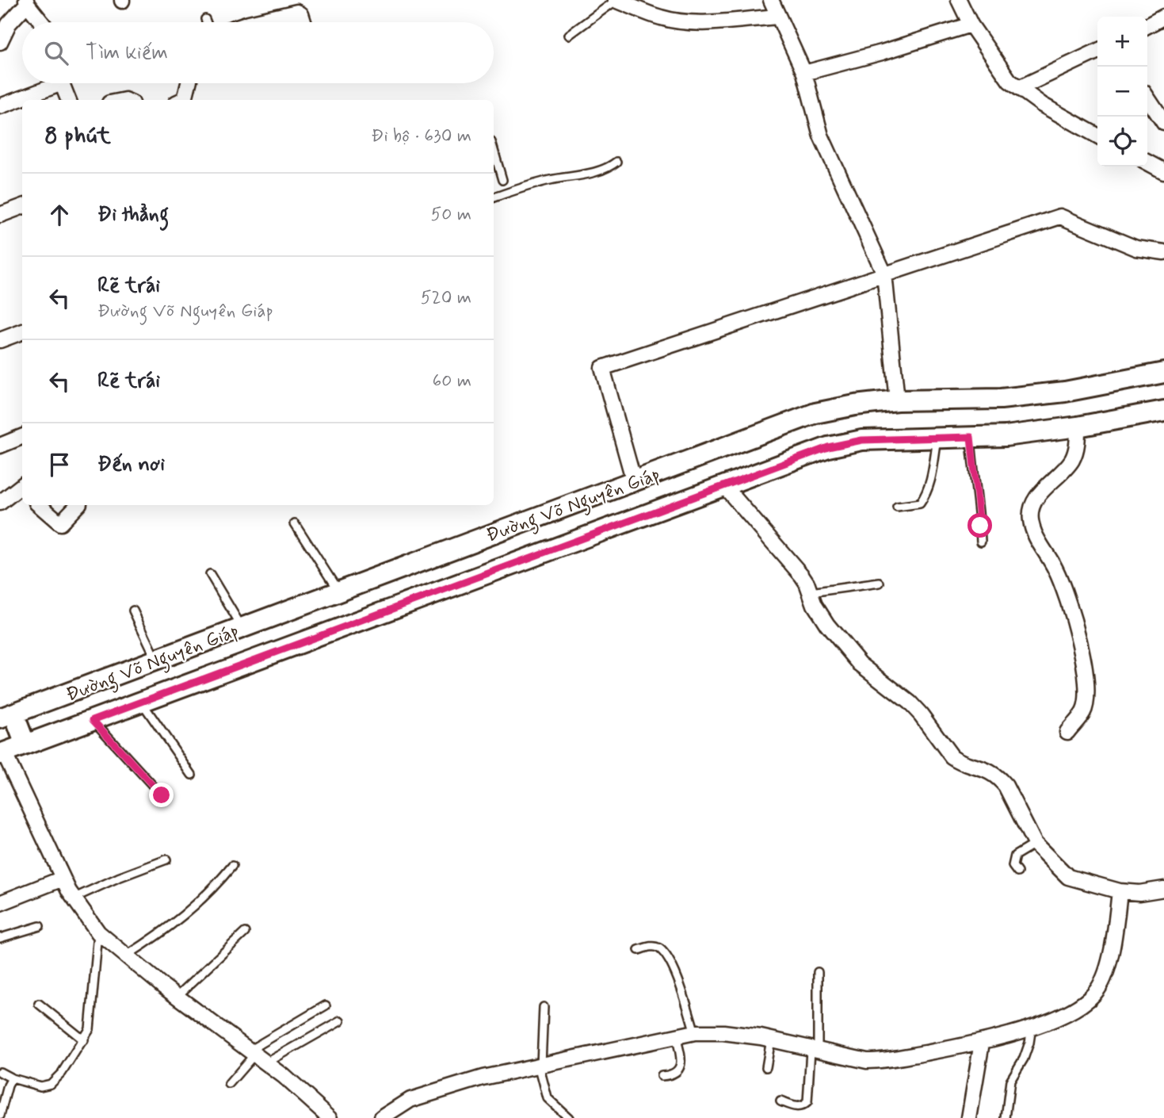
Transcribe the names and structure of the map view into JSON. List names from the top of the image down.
{
  "streets": {
    "main road": ["Đường Võ Nguyên Giáp"]
  },
  "page": {
    "map_buttons": ["+", "−"],
    "search": "Tìm kiếm",
    "heading": ["8 phút", "Đi bộ · 630 m"],
    "list": [
      ["Đi thẳng", "50 m"],
      ["Rẽ trái", "Đường Võ Nguyên Giáp", "520 m"],
      ["Rẽ trái", "60 m"],
      "Đến nơi"
    ]
  }
}
